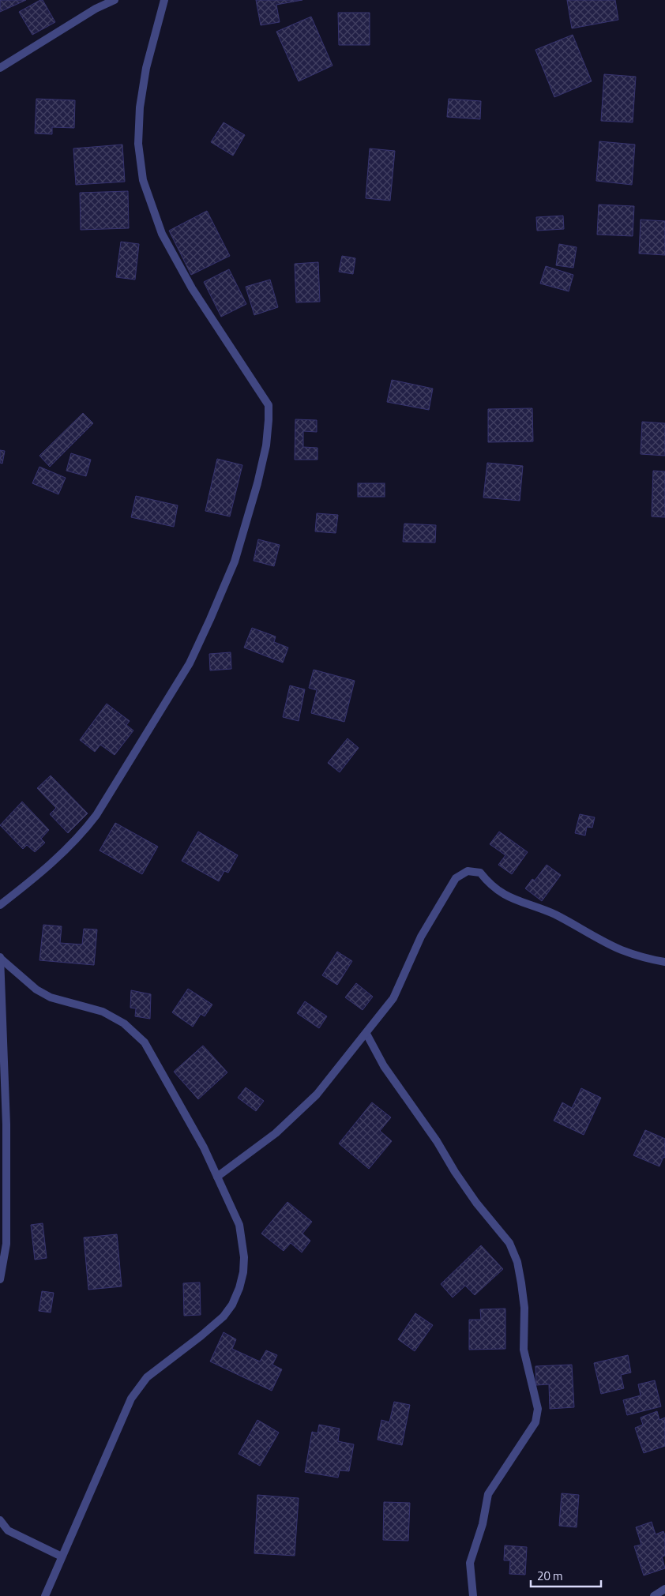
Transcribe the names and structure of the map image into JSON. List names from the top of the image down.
{
  "scale_bar": "20 m"
}
